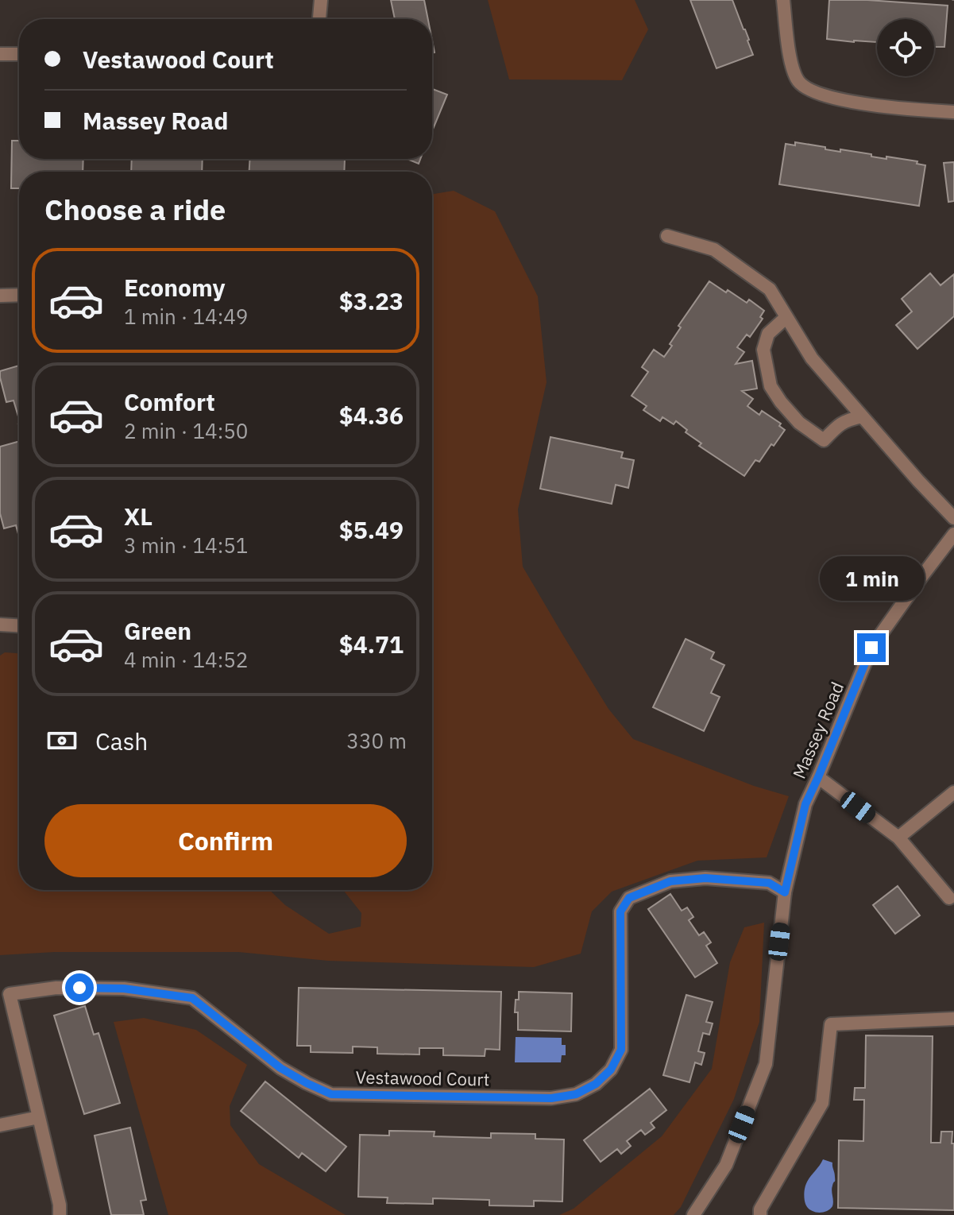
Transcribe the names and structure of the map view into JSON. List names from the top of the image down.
{
  "streets": {
    "street": ["Massey Road", "Vestawood Court"]
  },
  "crossings": [
    ["Massey Road", "Vestawood Court"]
  ],
  "page": {
    "banner": ["Vestawood Court", "Massey Road"],
    "heading": "Choose a ride",
    "list": [
      {
        "name": "Economy",
        "note": "1 min · 14:49",
        "value": "$3.23"
      },
      {
        "name": "Comfort",
        "note": "2 min · 14:50",
        "value": "$4.36"
      },
      {
        "name": "XL",
        "note": "3 min · 14:51",
        "value": "$5.49"
      },
      {
        "name": "Green",
        "note": "4 min · 14:52",
        "value": "$4.71"
      }
    ],
    "bubble": "1 min",
    "pay": ["Cash", "330 m"],
    "buttons": "Confirm"
  }
}
